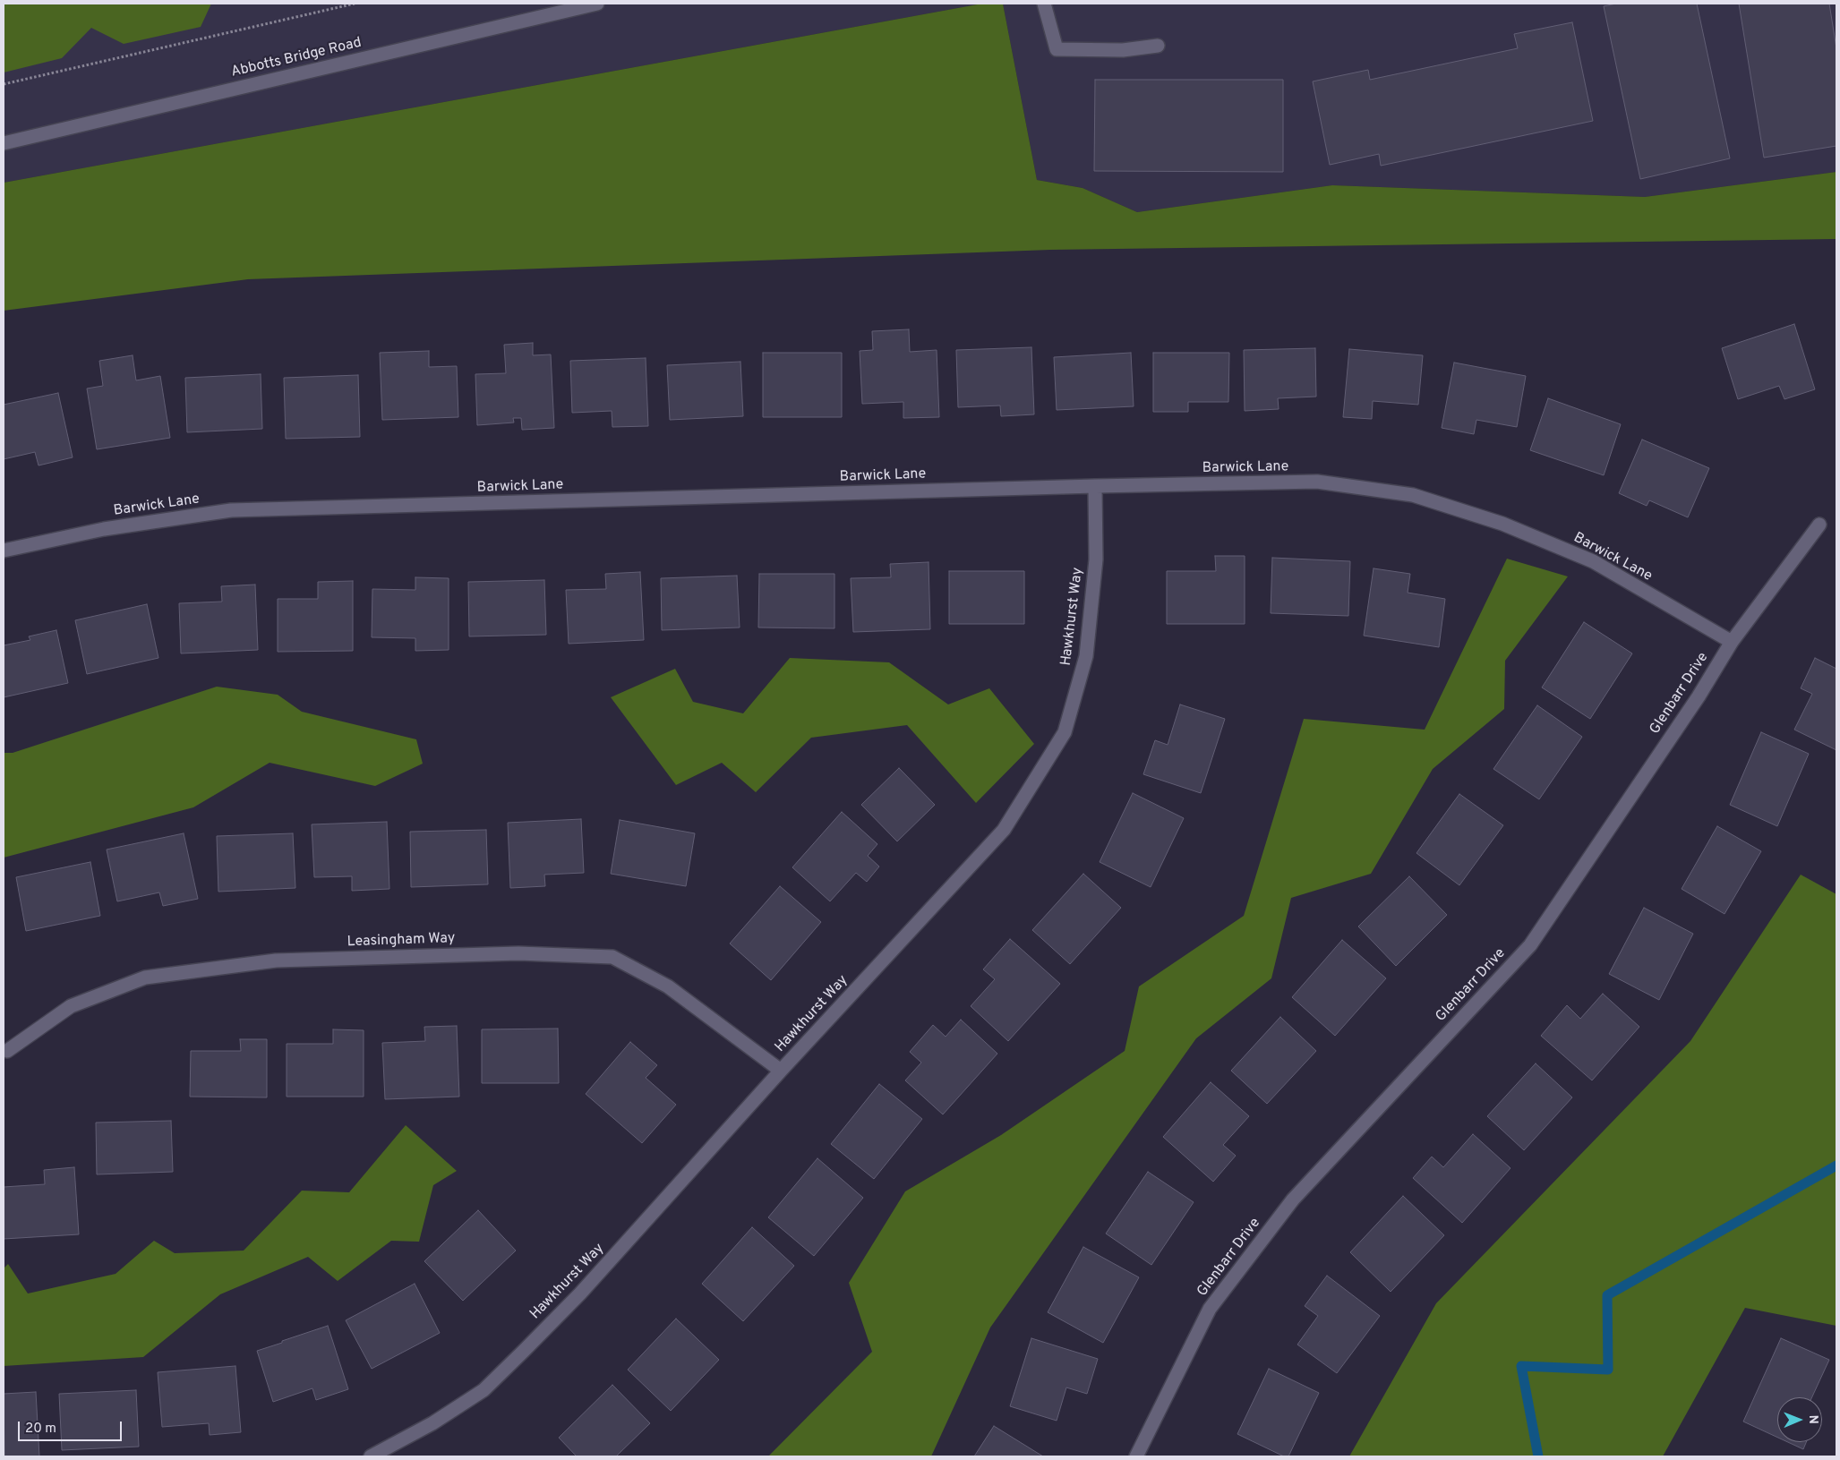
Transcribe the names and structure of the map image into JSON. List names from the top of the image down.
{
  "streets": {
    "street": [
      "Abbotts Bridge Road",
      "Barwick Lane",
      "Hawkhurst Way",
      "Glenbarr Drive",
      "Leasingham Way"
    ]
  },
  "crossings": [
    ["Barwick Lane", "Hawkhurst Way"],
    ["Barwick Lane", "Glenbarr Drive"],
    ["Hawkhurst Way", "Leasingham Way"]
  ],
  "scale_bar": "20 m",
  "north": "right"
}
